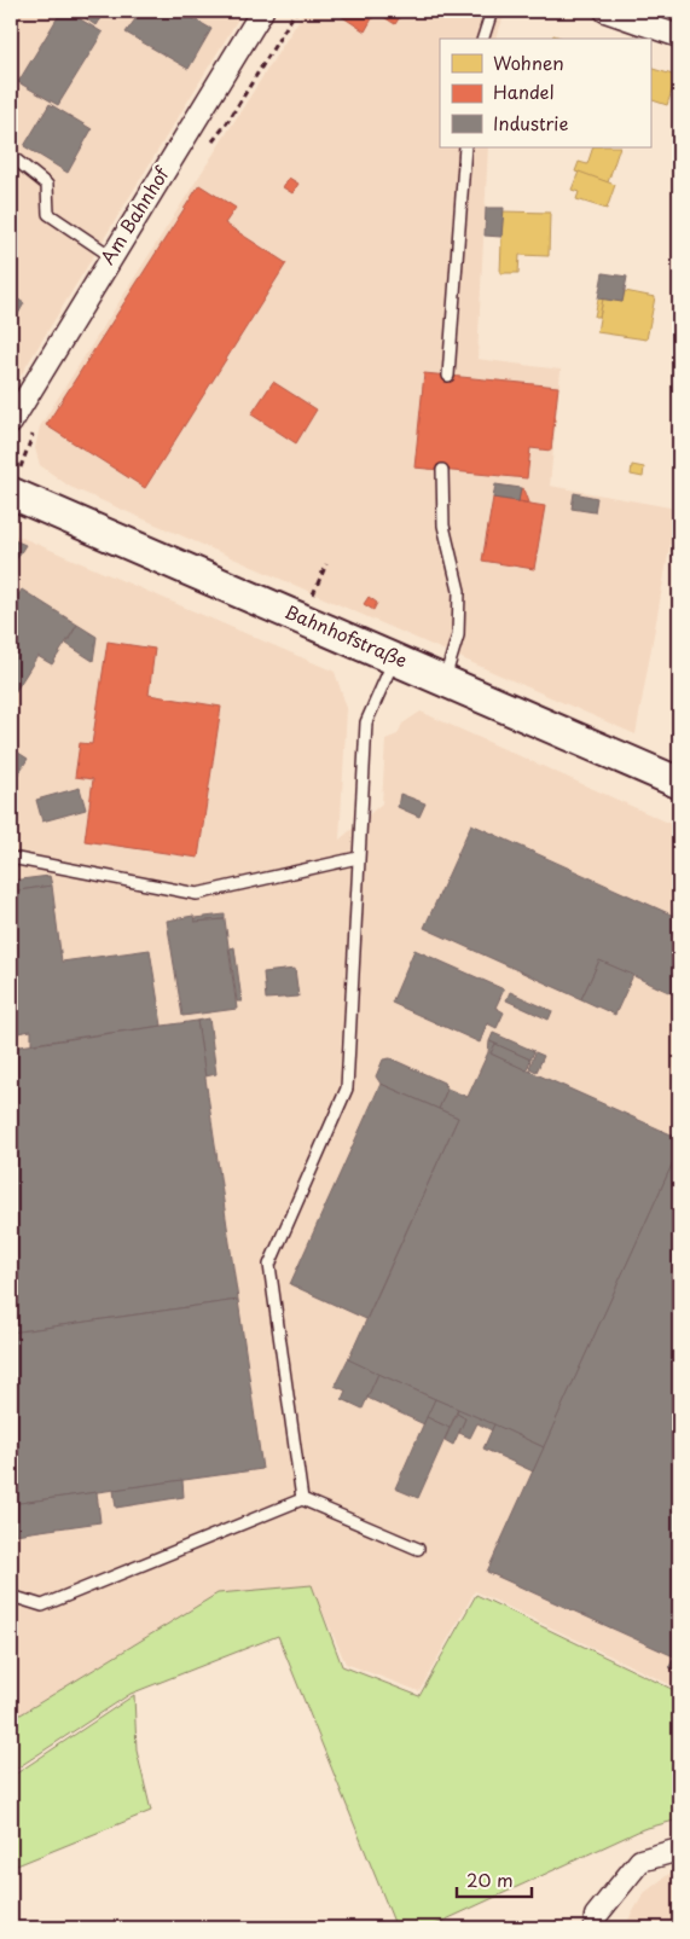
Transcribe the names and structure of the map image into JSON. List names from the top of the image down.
{
  "streets": {
    "main road": ["Bahnhofstraße"],
    "street": ["Am Bahnhof"]
  },
  "legend": ["Wohnen", "Handel", "Industrie"],
  "scale_bar": "20 m"
}
